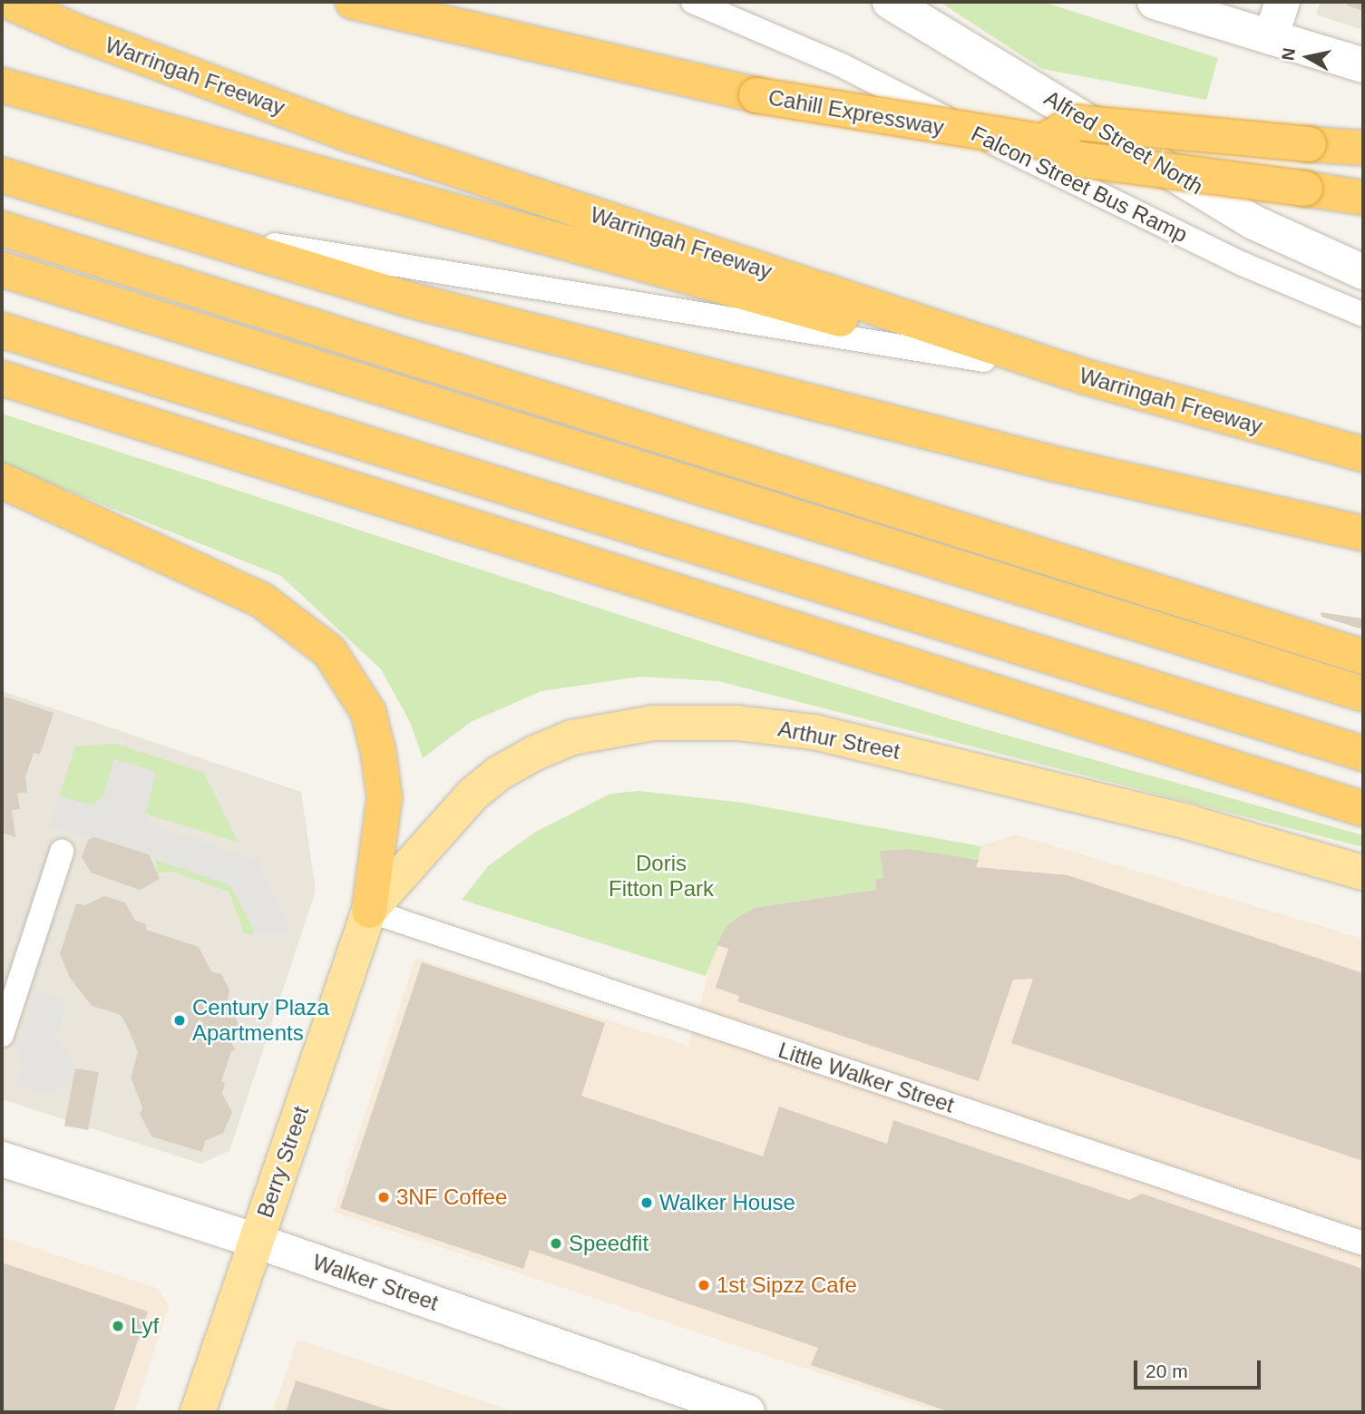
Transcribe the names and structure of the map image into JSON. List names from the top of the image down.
{
  "streets": {
    "highway": ["Warringah Freeway", "Cahill Expressway"],
    "main road": ["Arthur Street", "Berry Street"],
    "street": ["Alfred Street North", "Walker Street"],
    "lane": ["Falcon Street Bus Ramp", "Little Walker Street"]
  },
  "crossings": [
    ["Cahill Expressway", "Alfred Street North"],
    ["Arthur Street", "Little Walker Street"],
    ["Arthur Street", "Berry Street"],
    ["Little Walker Street", "Berry Street"],
    ["Berry Street", "Walker Street"]
  ],
  "parks": ["Doris Fitton Park"],
  "places": [
    "Century Plaza Apartments",
    "3NF Coffee",
    "Walker House",
    "Speedfit",
    "1st Sipzz Cafe",
    "Lyf"
  ],
  "scale_bar": "20 m",
  "north": "left"
}
